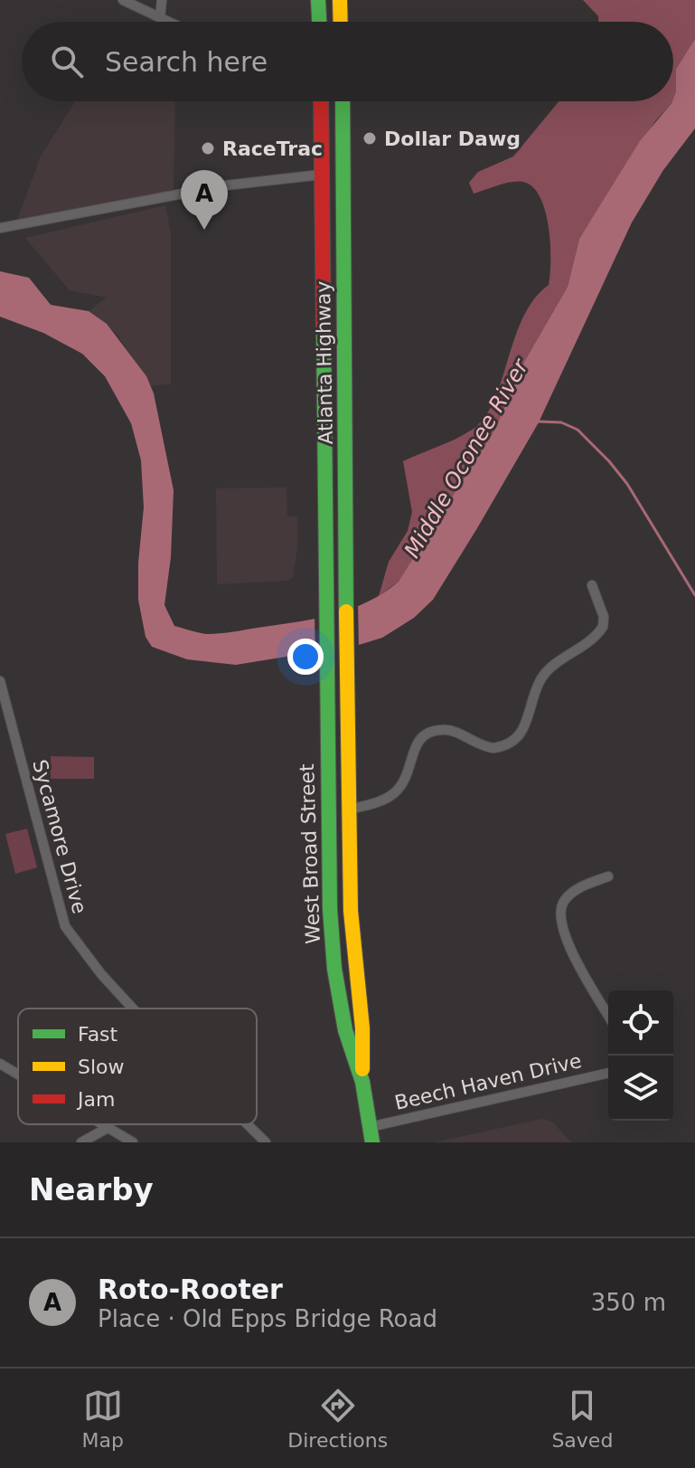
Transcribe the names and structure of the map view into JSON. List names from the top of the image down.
{
  "streets": {
    "main road": ["Atlanta Highway", "West Broad Street"],
    "street": ["Sycamore Drive", "Beech Haven Drive"]
  },
  "crossings": [
    ["Atlanta Highway", "West Broad Street"],
    ["West Broad Street", "Beech Haven Drive"]
  ],
  "water": ["Middle Oconee River"],
  "places": ["Dollar Dawg", "RaceTrac"],
  "legend": ["Fast", "Slow", "Jam"],
  "page": {
    "search": "Search here",
    "pins": "A",
    "heading": "Nearby",
    "list": [
      {
        "mark": "A",
        "name": "Roto-Rooter",
        "note": "Place · Old Epps Bridge Road",
        "value": "350 m"
      }
    ],
    "nav": ["Map", "Directions", "Saved"]
  }
}
